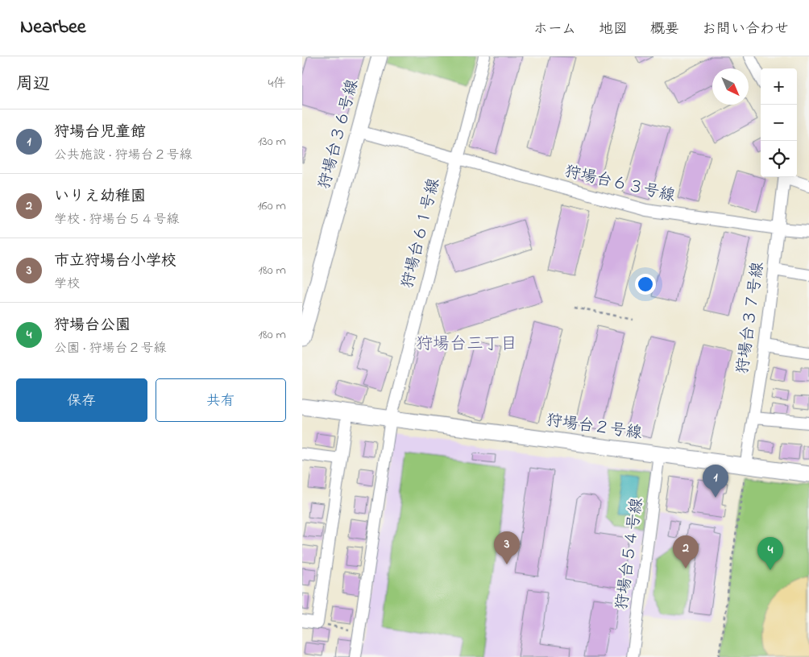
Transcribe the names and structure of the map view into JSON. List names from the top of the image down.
{
  "streets": {
    "street": [
      "狩場台３６号線",
      "狩場台６３号線",
      "狩場台６１号線",
      "狩場台３７号線",
      "狩場台２号線",
      "狩場台５４号線"
    ]
  },
  "crossings": [
    ["狩場台３６号線", "狩場台６３号線"],
    ["狩場台６３号線", "狩場台６１号線"],
    ["狩場台６３号線", "狩場台３７号線"],
    ["狩場台６１号線", "狩場台２号線"],
    ["狩場台３７号線", "狩場台２号線"],
    ["狩場台２号線", "狩場台５４号線"]
  ],
  "districts": ["狩場台三丁目"],
  "north": "bottom right",
  "page": {
    "header": "Nearbee",
    "nav": [
      "ホーム",
      "地図",
      "概要",
      "お問い合わせ"
    ],
    "heading": ["周辺", "4件"],
    "map_buttons": ["+", "−"],
    "list": [
      {
        "mark": "1",
        "name": "狩場台児童館",
        "note": "公共施設 · 狩場台２号線",
        "value": "130 m"
      },
      {
        "mark": "2",
        "name": "いりえ幼稚園",
        "note": "学校 · 狩場台５４号線",
        "value": "160 m"
      },
      {
        "mark": "3",
        "name": "市立狩場台小学校",
        "note": "学校",
        "value": "180 m"
      },
      {
        "mark": "4",
        "name": "狩場台公園",
        "note": "公園 · 狩場台２号線",
        "value": "180 m"
      }
    ],
    "buttons": ["保存", "共有"],
    "pins": [
      "1",
      "3",
      "2",
      "4"
    ]
  }
}
